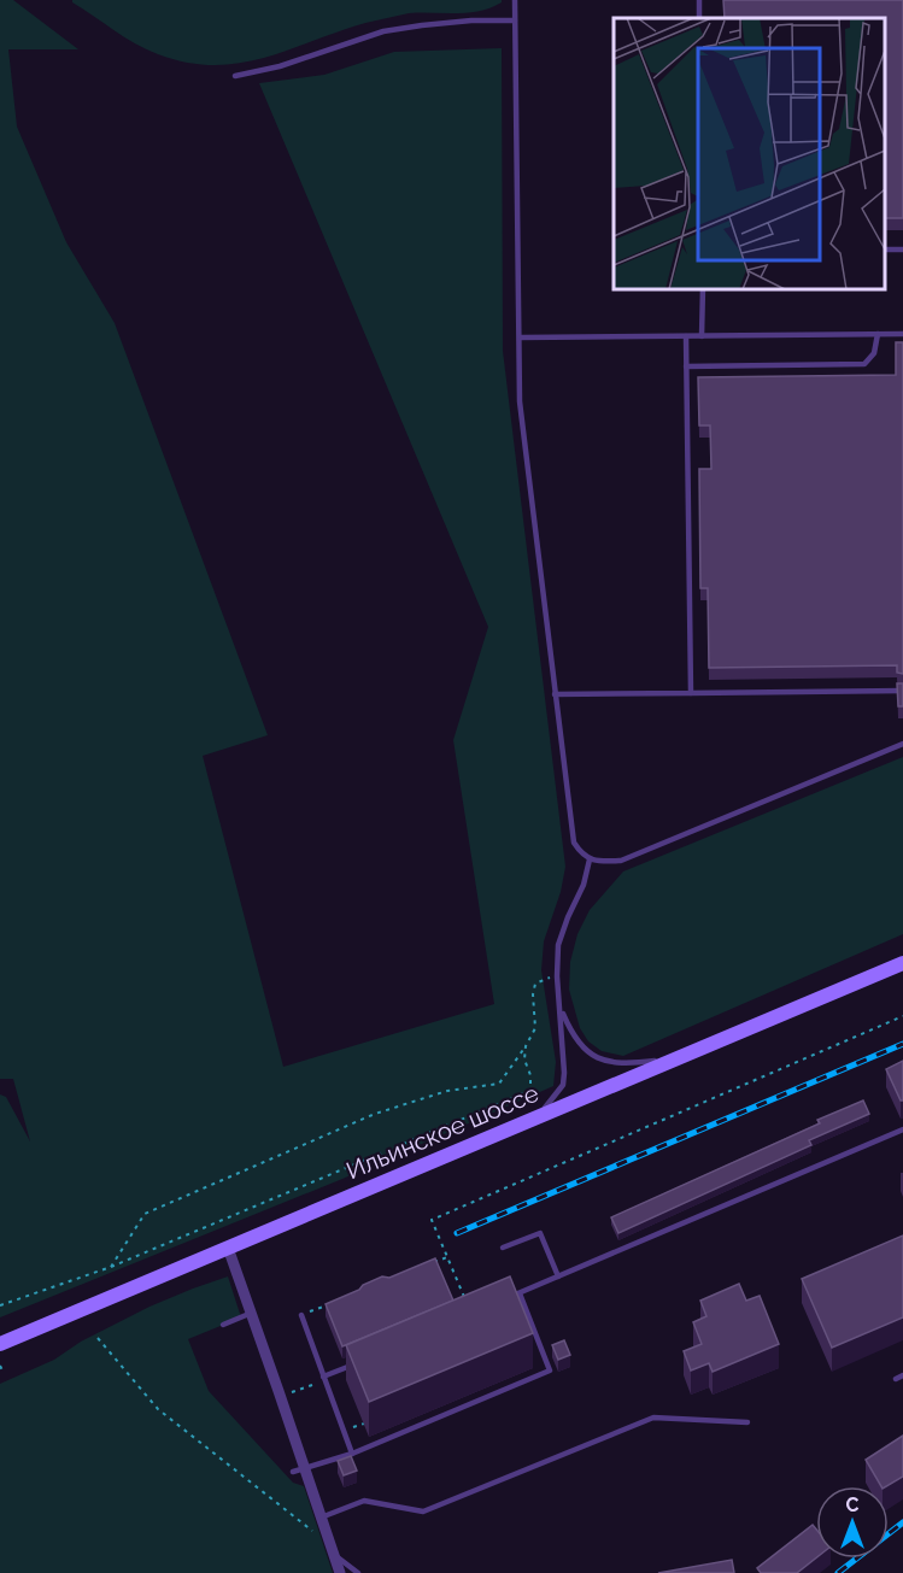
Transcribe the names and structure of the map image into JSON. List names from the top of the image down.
{
  "streets": {
    "main road": ["Ильинское шоссе"]
  },
  "north": "top"
}
